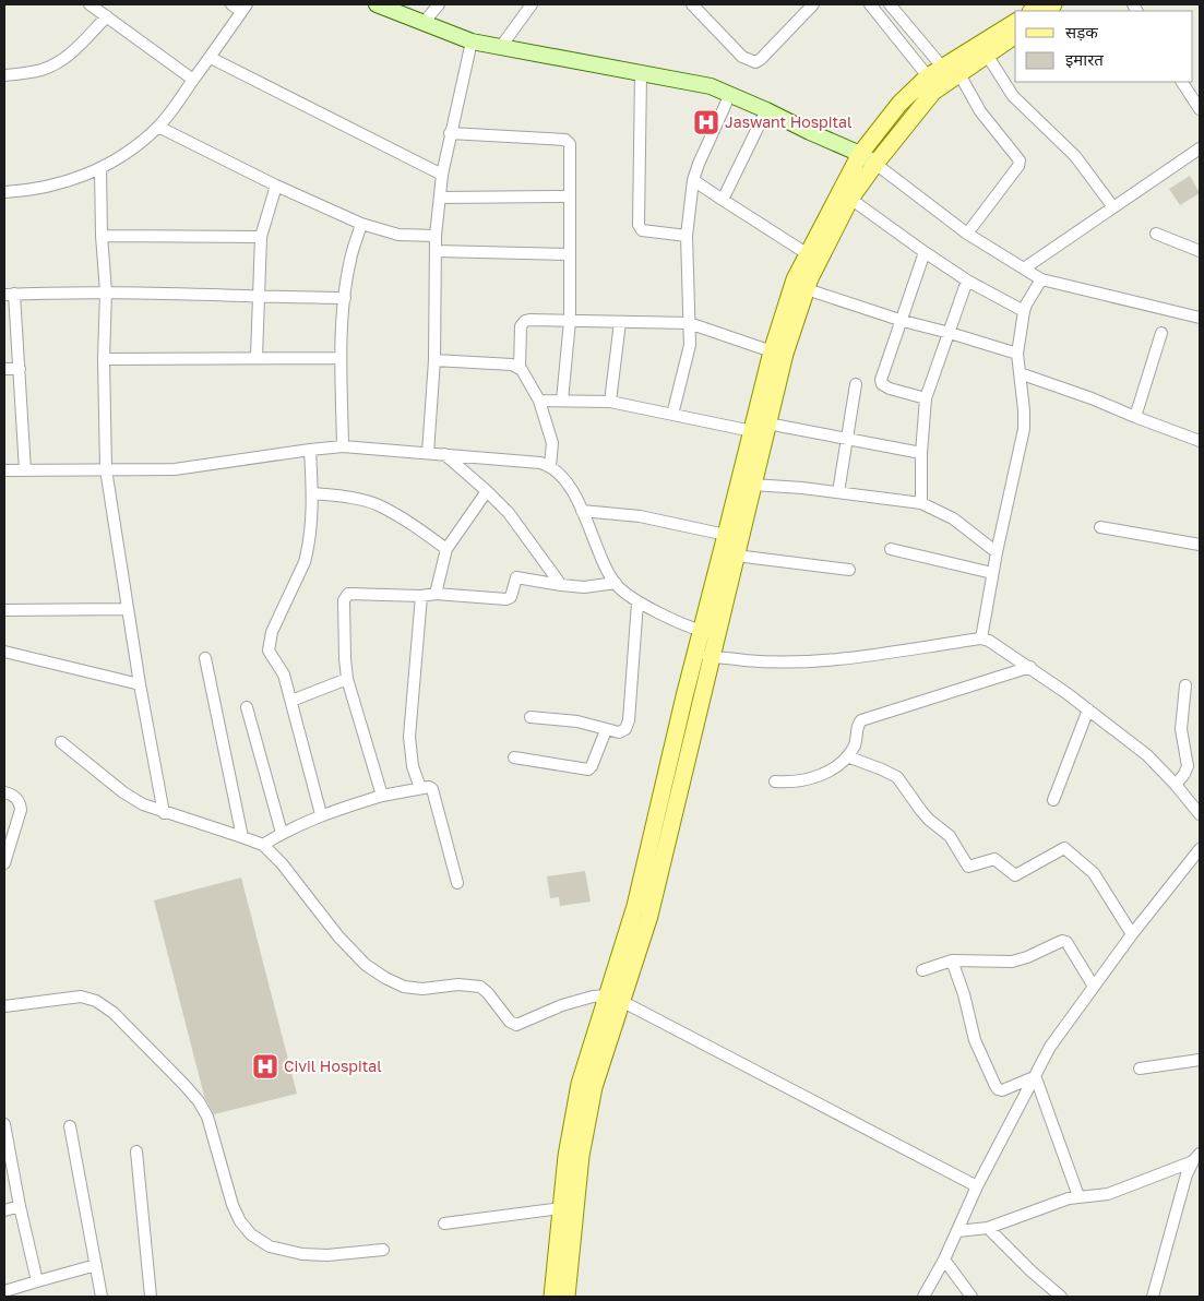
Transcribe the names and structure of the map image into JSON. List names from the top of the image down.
{
  "places": {
    "hospital": ["Jaswant Hospital", "Civil Hospital"]
  },
  "legend": ["सड़क", "इमारत"]
}
